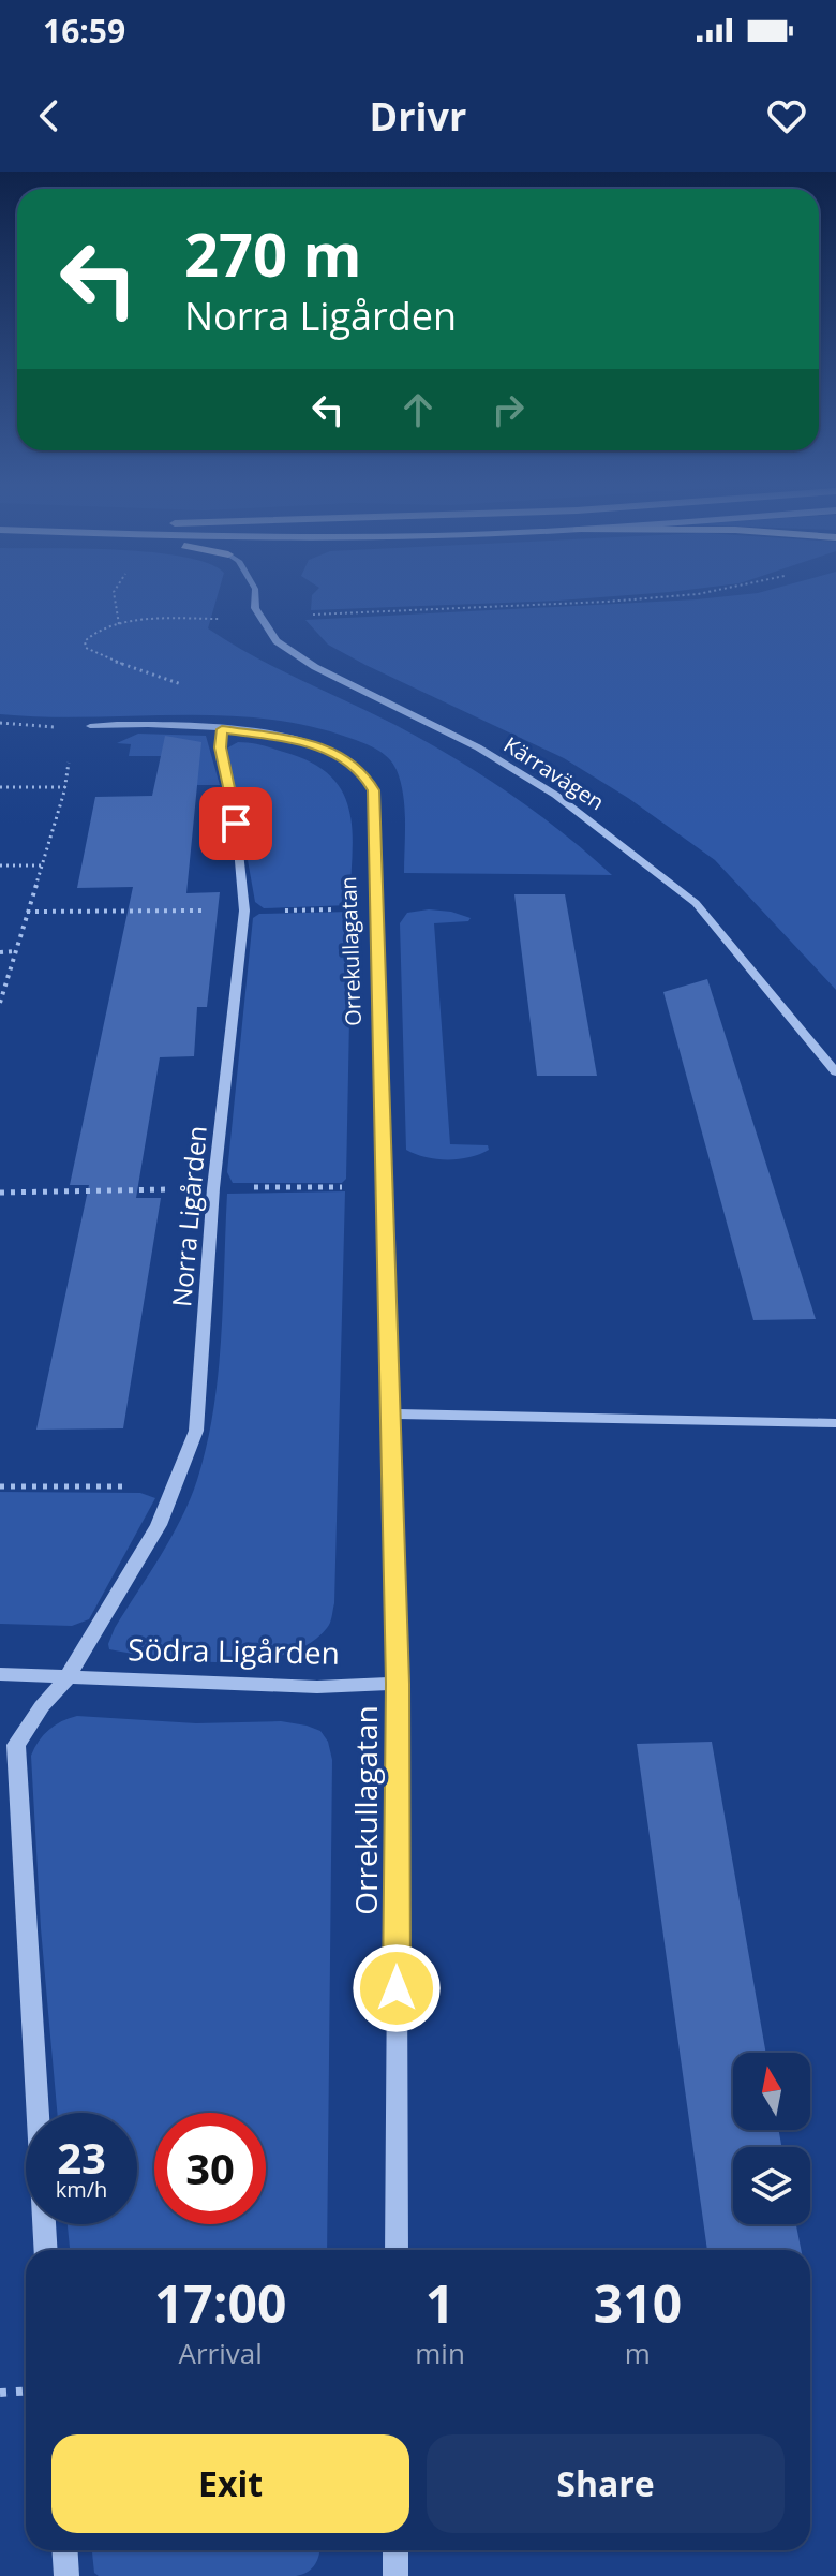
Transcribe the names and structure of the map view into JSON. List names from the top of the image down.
{
  "streets": {
    "street": [
      "Kärravägen",
      "Orrekullagatan",
      "Norra Ligården",
      "Södra Ligården"
    ]
  },
  "crossings": [
    ["Orrekullagatan", "Norra Ligården"],
    ["Orrekullagatan", "Södra Ligården"],
    ["Norra Ligården", "Södra Ligården"]
  ],
  "north": "top",
  "page": {
    "status": "16:59",
    "header": "Drivr",
    "turn": ["270 m", "Norra Ligården"],
    "speed": "23 km/h",
    "limit": "30",
    "eta": [
      "17:00",
      "Arrival",
      "1",
      "min",
      "310",
      "m"
    ],
    "buttons": ["Exit", "Share"]
  }
}
